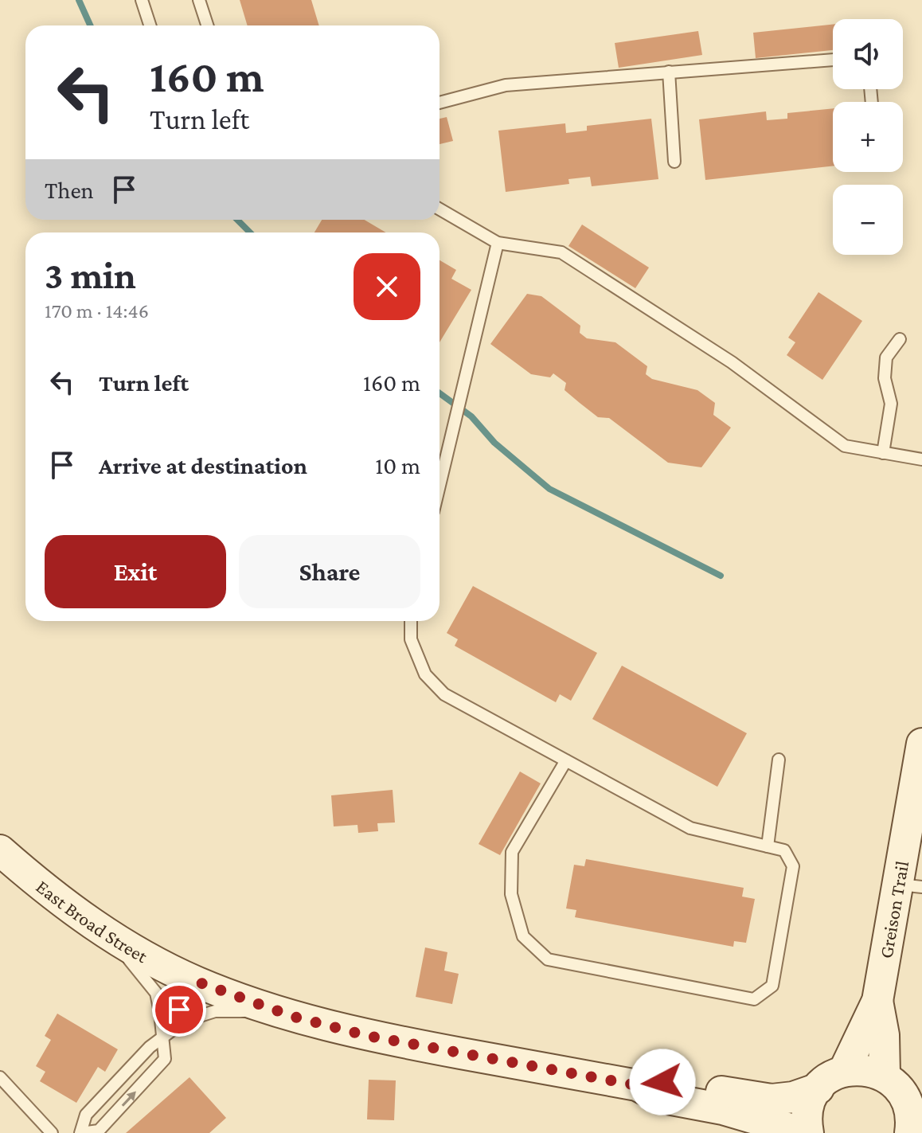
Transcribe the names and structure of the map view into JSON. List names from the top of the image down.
{
  "streets": {
    "street": ["Greison Trail", "East Broad Street"]
  },
  "crossings": [
    ["Greison Trail", "East Broad Street"]
  ],
  "page": {
    "map_buttons": ["+", "−"],
    "turn": ["160 m", "Turn left"],
    "then": "Then",
    "heading": ["3 min", "170 m · 14:46"],
    "list": [
      {
        "name": "Turn left",
        "value": "160 m"
      },
      {
        "name": "Arrive at destination",
        "value": "10 m"
      }
    ],
    "buttons": ["Exit", "Share"]
  }
}
